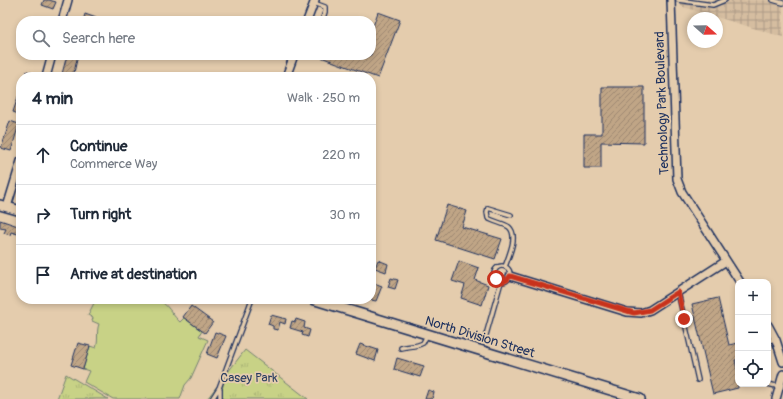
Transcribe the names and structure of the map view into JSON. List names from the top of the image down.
{
  "streets": {
    "street": ["Technology Park Boulevard", "North Division Street"]
  },
  "parks": ["Casey Park"],
  "north": "right",
  "page": {
    "search": "Search here",
    "heading": ["4 min", "Walk · 250 m"],
    "list": [
      ["Continue", "Commerce Way", "220 m"],
      ["Turn right", "30 m"],
      "Arrive at destination"
    ],
    "map_buttons": ["+", "−"]
  }
}
